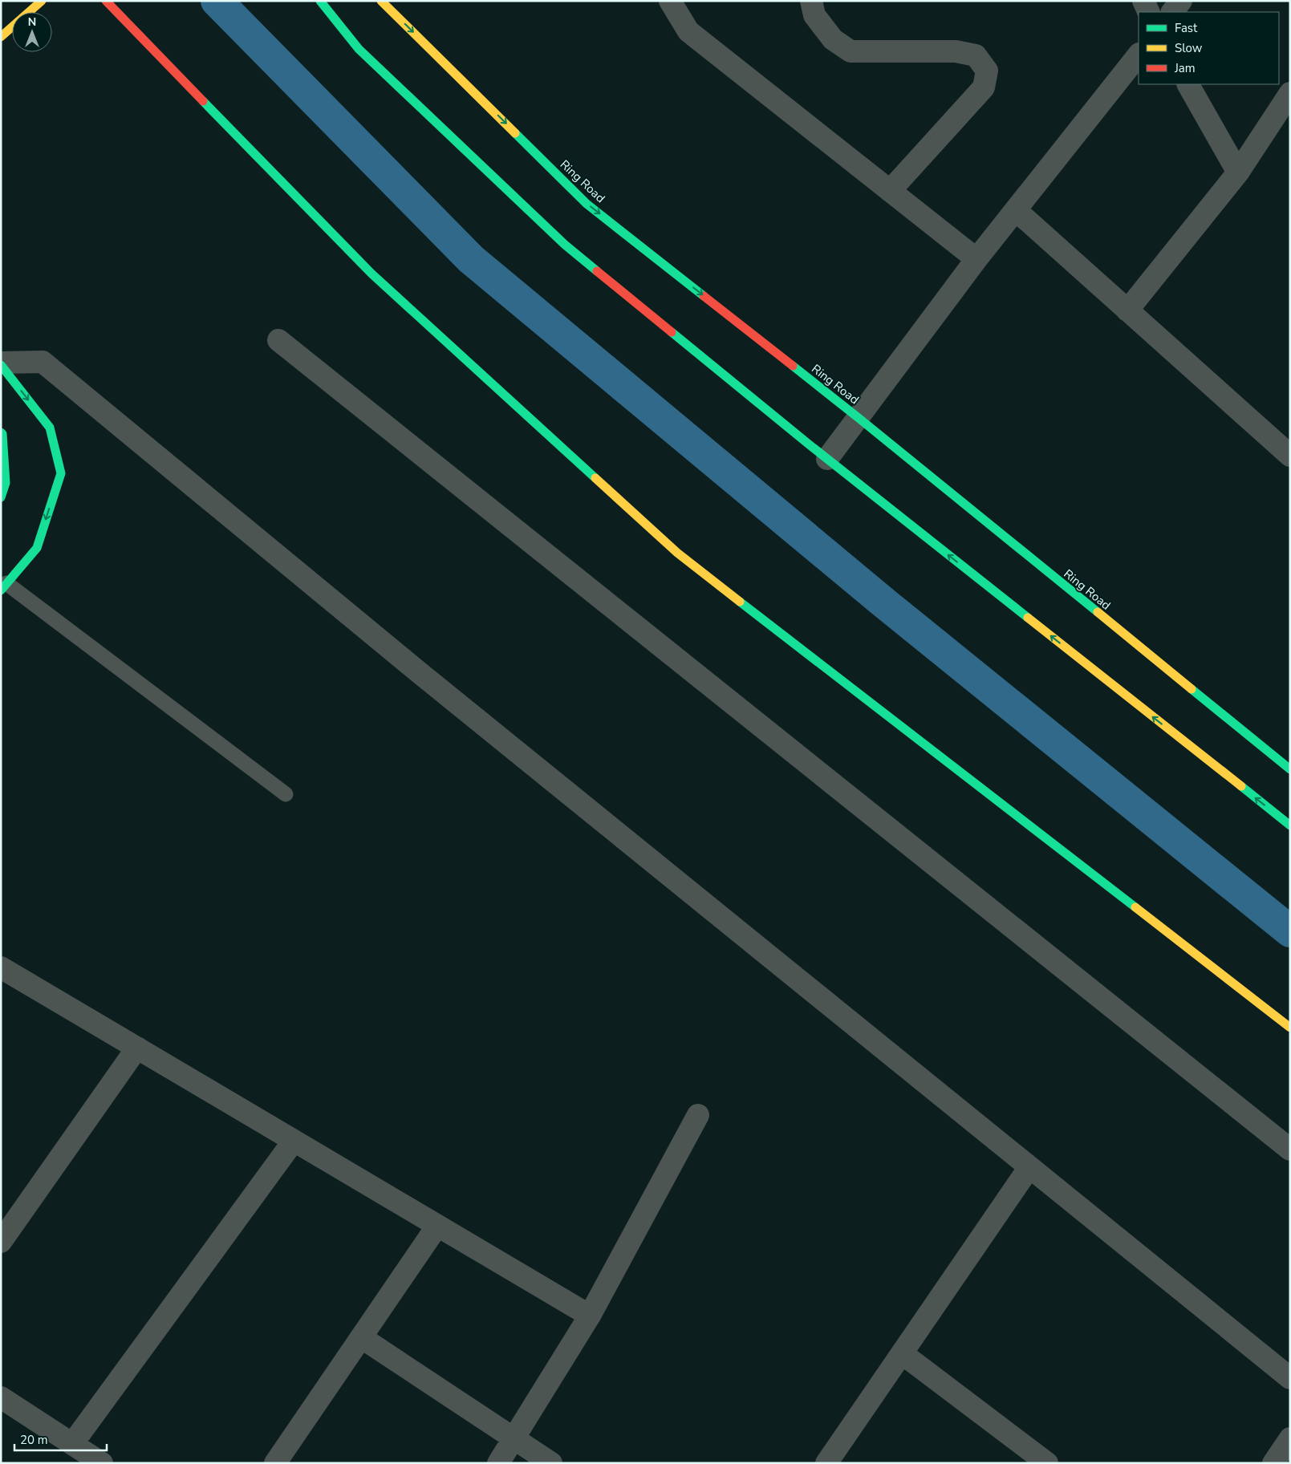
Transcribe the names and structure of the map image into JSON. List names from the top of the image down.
{
  "streets": {
    "main road": ["Ring Road"]
  },
  "legend": ["Fast", "Slow", "Jam"],
  "scale_bar": "20 m",
  "north": "top"
}
